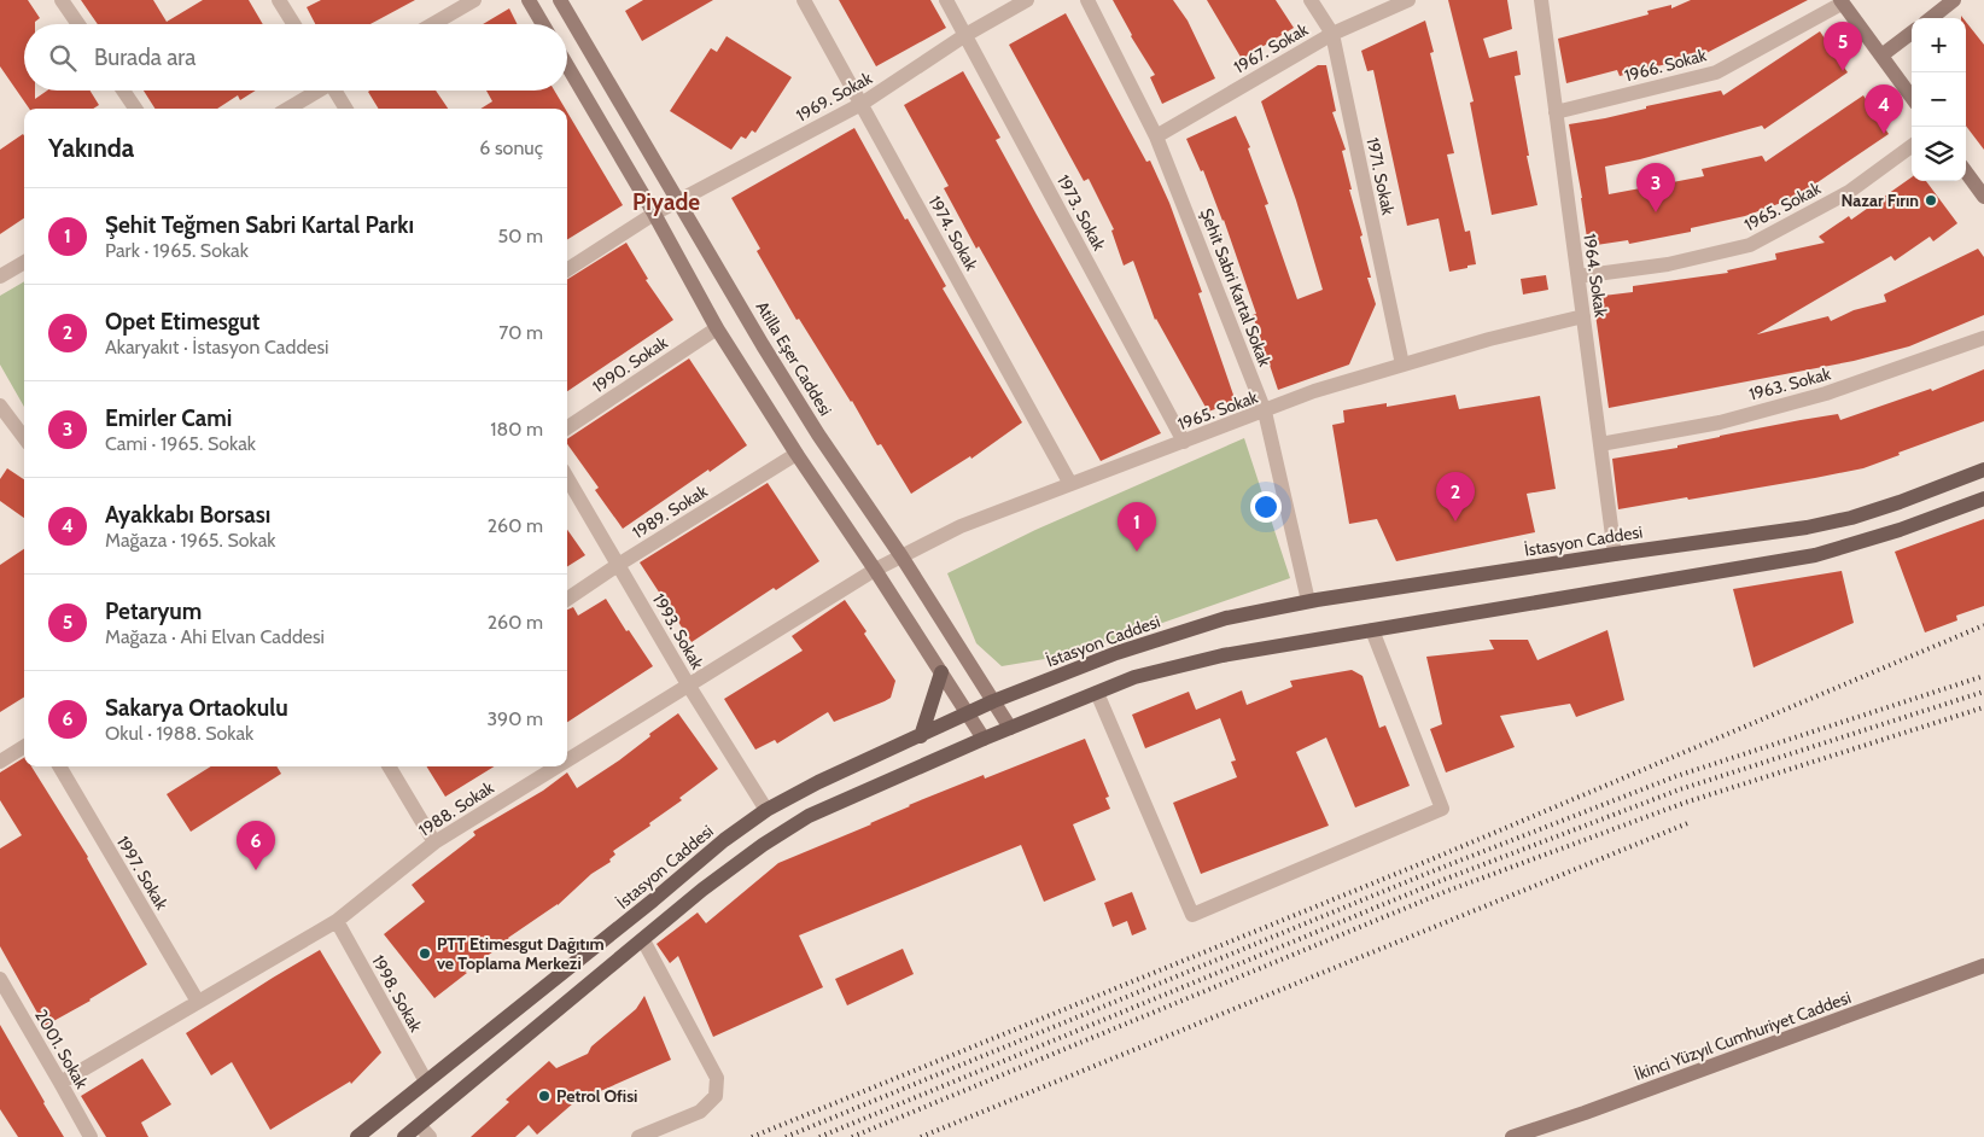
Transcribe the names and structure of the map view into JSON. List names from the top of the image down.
{
  "streets": {
    "main road": ["Atilla Eşer Caddesi", "İstasyon Caddesi", "İkinci Yüzyıl Cumhuriyet Caddesi"],
    "street": [
      "1967. Sokak",
      "1966. Sokak",
      "1969. Sokak",
      "1971. Sokak",
      "1965. Sokak",
      "1973. Sokak",
      "1974. Sokak",
      "1964. Sokak",
      "Şehit Sabri Kartal Sokak",
      "1990. Sokak",
      "1963. Sokak",
      "1989. Sokak",
      "1993. Sokak",
      "1988. Sokak",
      "1997. Sokak",
      "1998. Sokak",
      "2001. Sokak"
    ]
  },
  "crossings": [
    ["1967. Sokak", "1971. Sokak"],
    ["1967. Sokak", "Şehit Sabri Kartal Sokak"],
    ["1966. Sokak", "1964. Sokak"],
    ["1969. Sokak", "1973. Sokak"],
    ["1969. Sokak", "1974. Sokak"],
    ["1969. Sokak", "Atilla Eşer Caddesi"],
    ["1971. Sokak", "1965. Sokak"],
    ["1965. Sokak", "1973. Sokak"],
    ["1965. Sokak", "1974. Sokak"],
    ["1965. Sokak", "1964. Sokak"],
    ["1965. Sokak", "Şehit Sabri Kartal Sokak"],
    ["1965. Sokak", "Atilla Eşer Caddesi"],
    ["1965. Sokak", "1988. Sokak"],
    ["1964. Sokak", "1963. Sokak"],
    ["1964. Sokak", "İstasyon Caddesi"],
    ["Şehit Sabri Kartal Sokak", "İstasyon Caddesi"],
    ["Atilla Eşer Caddesi", "İstasyon Caddesi"],
    ["1989. Sokak", "1993. Sokak"],
    ["İstasyon Caddesi", "1993. Sokak"],
    ["İstasyon Caddesi", "1998. Sokak"],
    ["1993. Sokak", "1988. Sokak"],
    ["1988. Sokak", "1997. Sokak"],
    ["1988. Sokak", "1998. Sokak"],
    ["1988. Sokak", "2001. Sokak"]
  ],
  "districts": ["Piyade"],
  "places": ["Nazar Fırın", "PTT Etimesgut Dağıtım ve Toplama Merkezi", "Petrol Ofisi"],
  "page": {
    "map_buttons": ["+", "−"],
    "pins": [
      "5",
      "4",
      "3",
      "2",
      "1",
      "6"
    ],
    "search": "Burada ara",
    "heading": ["Yakında", "6 sonuç"],
    "list": [
      {
        "mark": "1",
        "name": "Şehit Teğmen Sabri Kartal Parkı",
        "note": "Park · 1965. Sokak",
        "value": "50 m"
      },
      {
        "mark": "2",
        "name": "Opet Etimesgut",
        "note": "Akaryakıt · İstasyon Caddesi",
        "value": "70 m"
      },
      {
        "mark": "3",
        "name": "Emirler Cami",
        "note": "Cami · 1965. Sokak",
        "value": "180 m"
      },
      {
        "mark": "4",
        "name": "Ayakkabı Borsası",
        "note": "Mağaza · 1965. Sokak",
        "value": "260 m"
      },
      {
        "mark": "5",
        "name": "Petaryum",
        "note": "Mağaza · Ahi Elvan Caddesi",
        "value": "260 m"
      },
      {
        "mark": "6",
        "name": "Sakarya Ortaokulu",
        "note": "Okul · 1988. Sokak",
        "value": "390 m"
      }
    ]
  }
}
